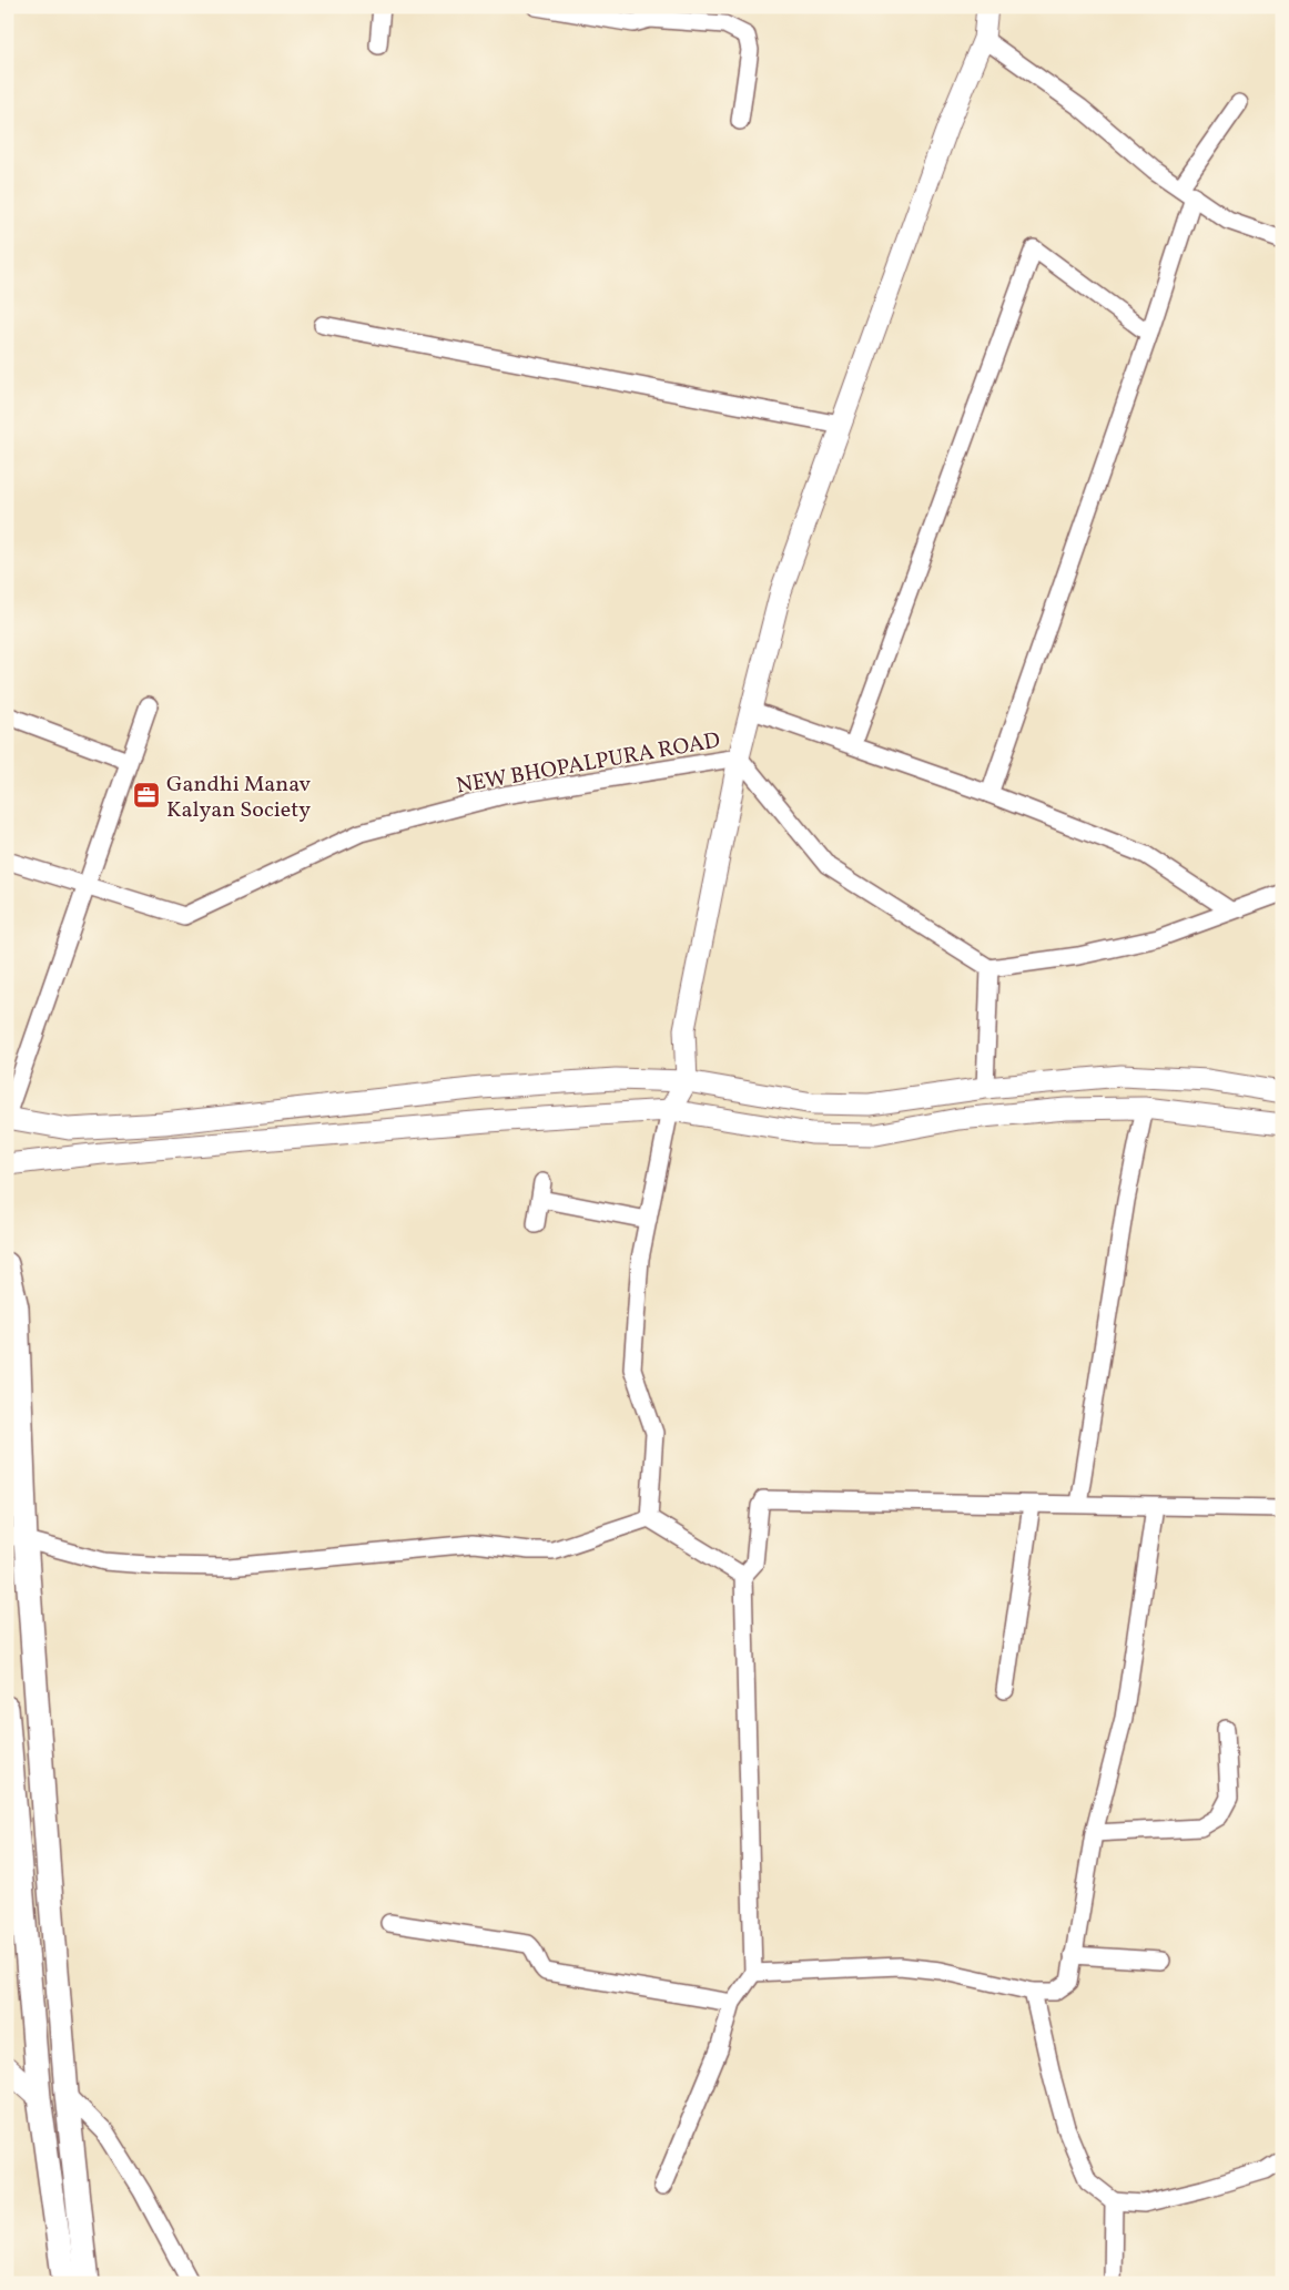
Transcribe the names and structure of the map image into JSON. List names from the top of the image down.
{
  "streets": {
    "street": ["NEW BHOPALPURA ROAD"]
  },
  "places": {
    "office": ["Gandhi Manav Kalyan Society"]
  }
}
